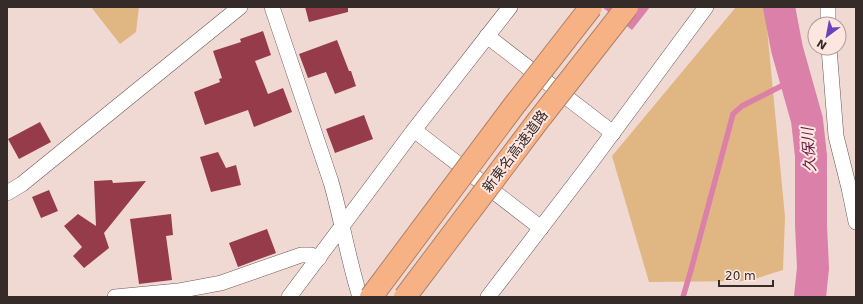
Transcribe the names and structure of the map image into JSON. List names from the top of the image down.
{
  "streets": {
    "highway": ["新東名高速道路"]
  },
  "water": ["久保川"],
  "scale_bar": "20 m",
  "north": "bottom left"
}
